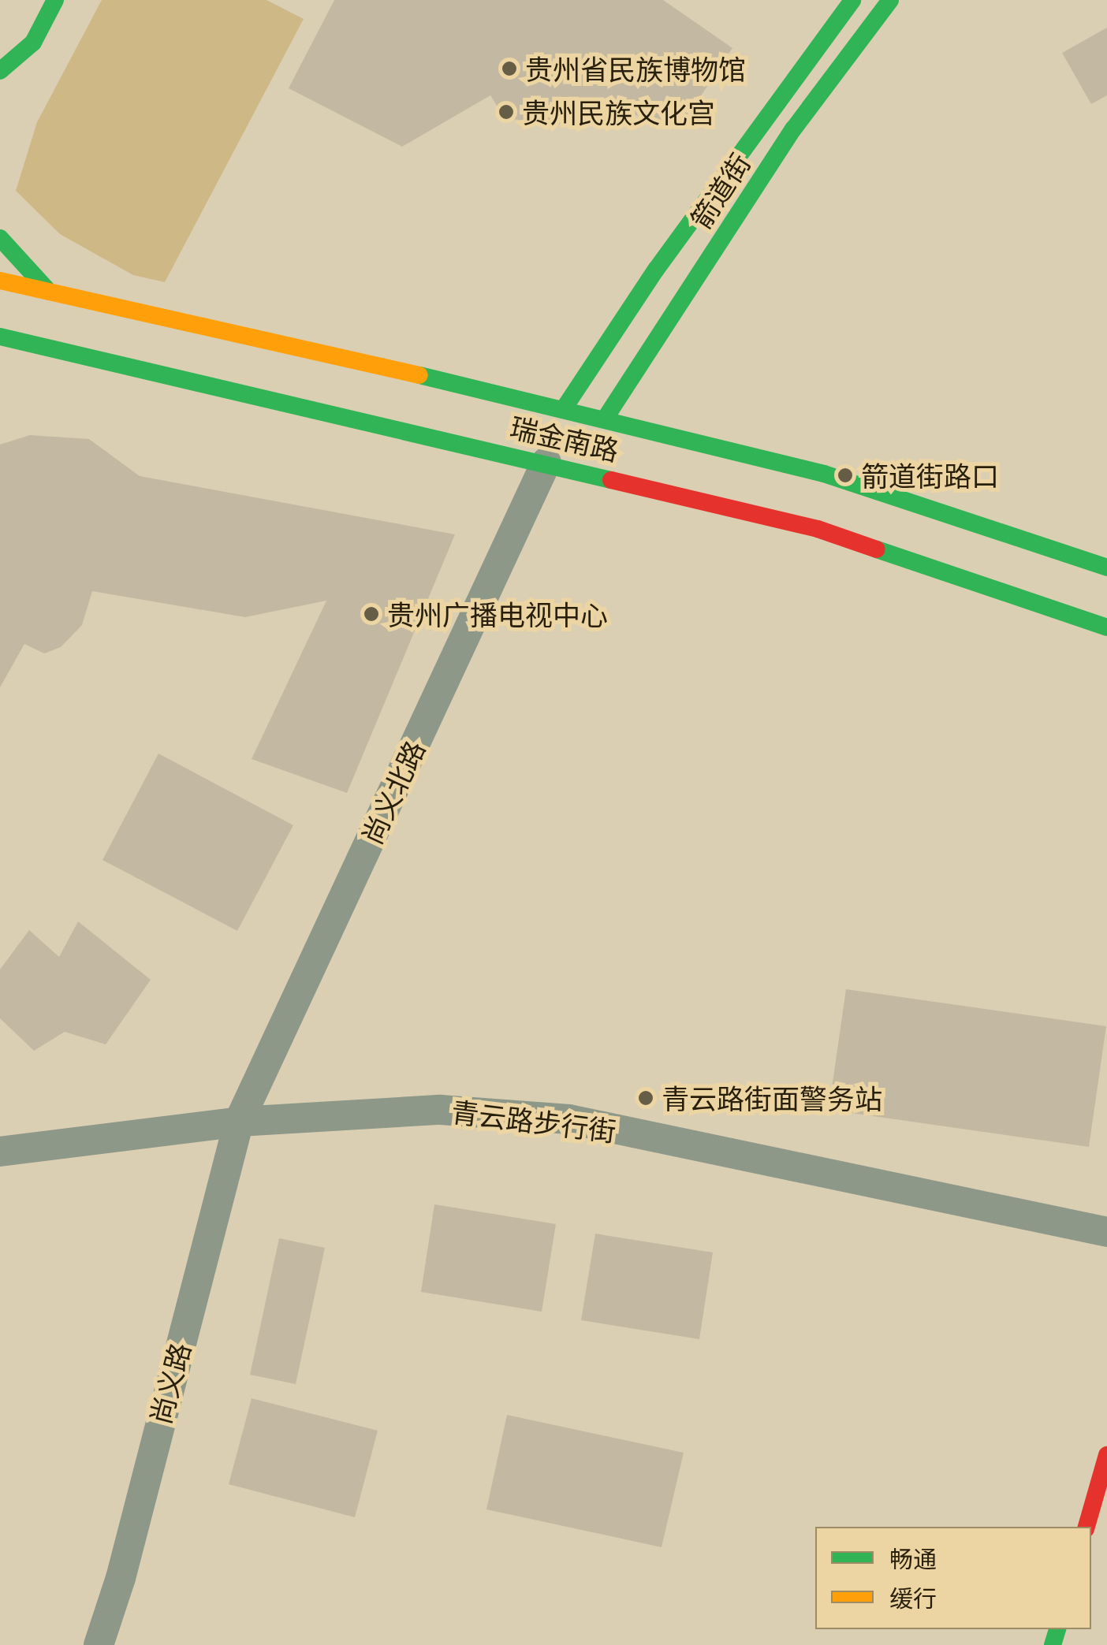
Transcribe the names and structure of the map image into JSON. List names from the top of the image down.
{
  "streets": {
    "main road": ["箭道街", "瑞金南路"],
    "street": ["尚义北路", "青云路步行街", "尚义路"]
  },
  "crossings": [
    ["箭道街", "瑞金南路"],
    ["瑞金南路", "尚义北路"],
    ["尚义北路", "青云路步行街"],
    ["尚义北路", "尚义路"],
    ["青云路步行街", "尚义路"]
  ],
  "places": [
    "贵州省民族博物馆",
    "贵州民族文化宫",
    "箭道街路口",
    "贵州广播电视中心",
    "青云路街面警务站"
  ],
  "legend": ["畅通", "缓行"]
}
